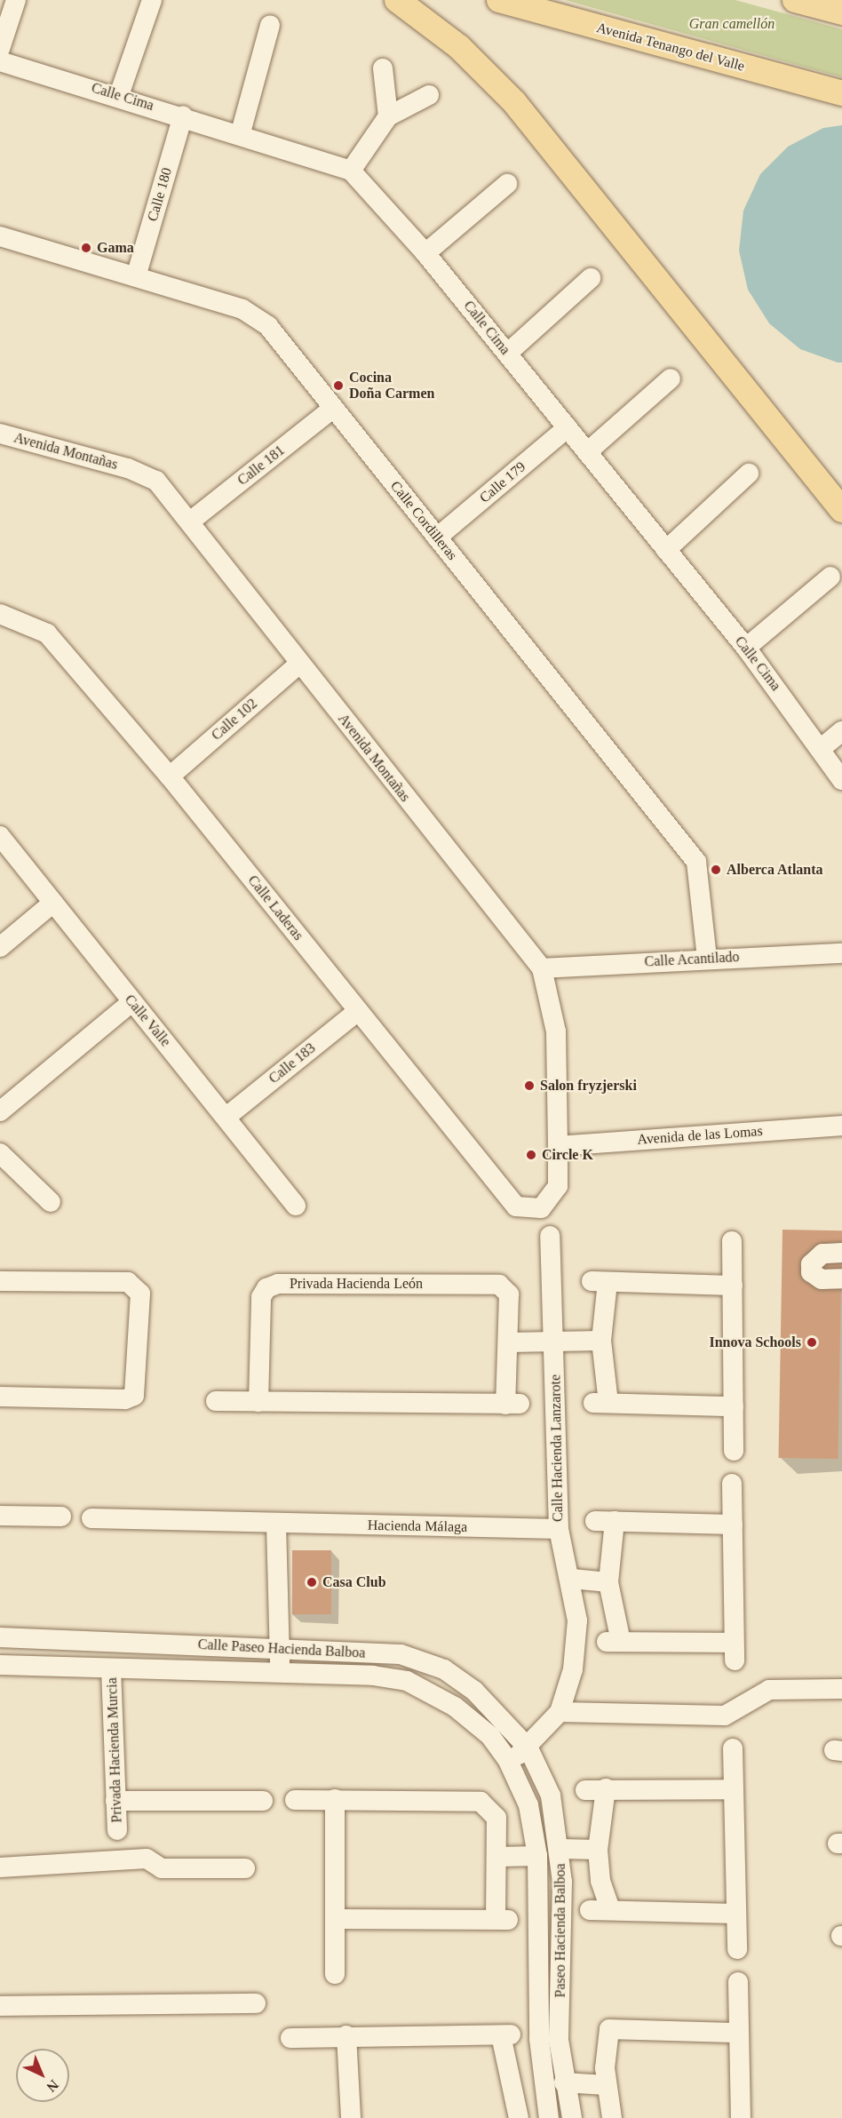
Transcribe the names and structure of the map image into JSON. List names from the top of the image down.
{
  "streets": {
    "main road": ["Avenida Tenango del Valle"],
    "street": [
      "Calle Cima",
      "Calle 180",
      "Avenida Montañas",
      "Calle 181",
      "Calle 179",
      "Calle Cordilleras",
      "Calle 102",
      "Calle Laderas",
      "Calle Acantilado",
      "Calle Valle",
      "Calle 183",
      "Avenida de las Lomas",
      "Privada Hacienda León",
      "Calle Hacienda Lanzarote",
      "Hacienda Málaga",
      "Calle Paseo Hacienda Balboa",
      "Privada Hacienda Murcia",
      "Paseo Hacienda Balboa"
    ]
  },
  "crossings": [
    ["Calle Cima", "Calle 180"],
    ["Calle Cima", "Calle 179"],
    ["Calle 180", "Calle Cordilleras"],
    ["Avenida Montañas", "Calle 181"],
    ["Avenida Montañas", "Calle 102"],
    ["Avenida Montañas", "Calle Laderas"],
    ["Avenida Montañas", "Calle Acantilado"],
    ["Avenida Montañas", "Avenida de las Lomas"],
    ["Calle 181", "Calle Cordilleras"],
    ["Calle 179", "Calle Cordilleras"],
    ["Calle Cordilleras", "Calle Acantilado"],
    ["Calle 102", "Calle Laderas"],
    ["Calle Laderas", "Calle 183"],
    ["Calle Valle", "Calle 183"],
    ["Calle Hacienda Lanzarote", "Hacienda Málaga"],
    ["Calle Hacienda Lanzarote", "Calle Paseo Hacienda Balboa"],
    ["Calle Hacienda Lanzarote", "Paseo Hacienda Balboa"],
    ["Calle Paseo Hacienda Balboa", "Privada Hacienda Murcia"],
    ["Calle Paseo Hacienda Balboa", "Paseo Hacienda Balboa"]
  ],
  "parks": ["Gran camellón"],
  "places": [
    "Gama",
    "Cocina Doña Carmen",
    "Alberca Atlanta",
    "Salon fryzjerski",
    "Circle K",
    "Innova Schools",
    "Casa Club"
  ],
  "north": "bottom right"
}
